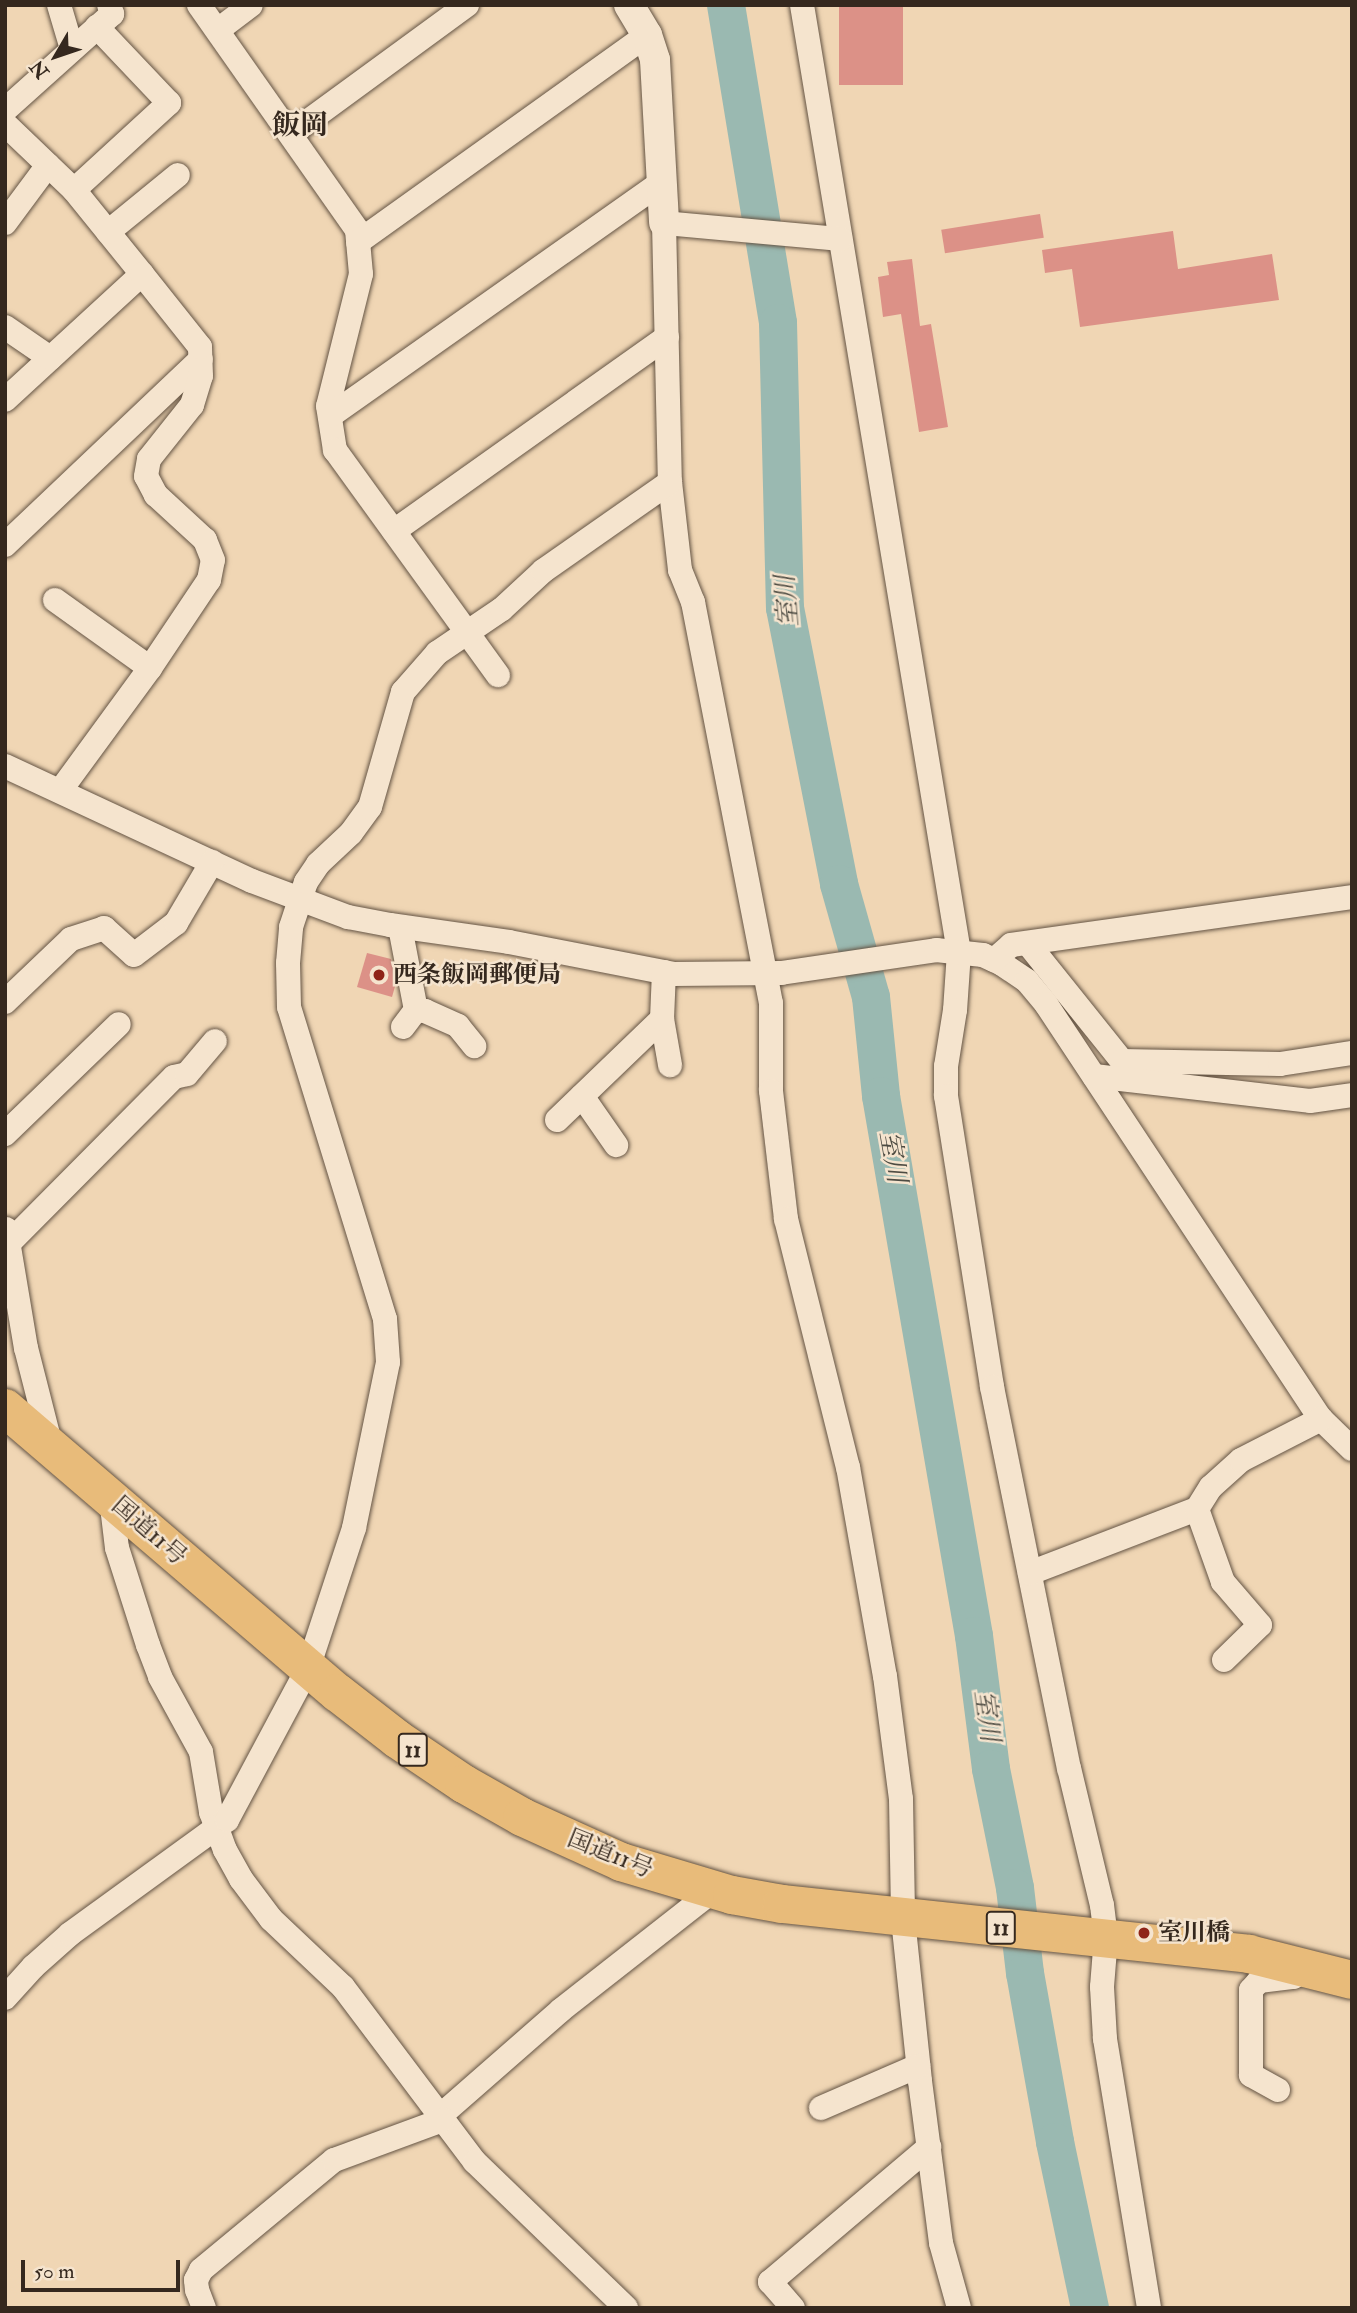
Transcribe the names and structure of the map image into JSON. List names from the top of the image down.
{
  "streets": {
    "highway": ["国道11号", "11"]
  },
  "districts": ["飯岡"],
  "water": ["室川"],
  "places": ["西条飯岡郵便局", "室川橋"],
  "scale_bar": "50 m",
  "north": "bottom left"
}
